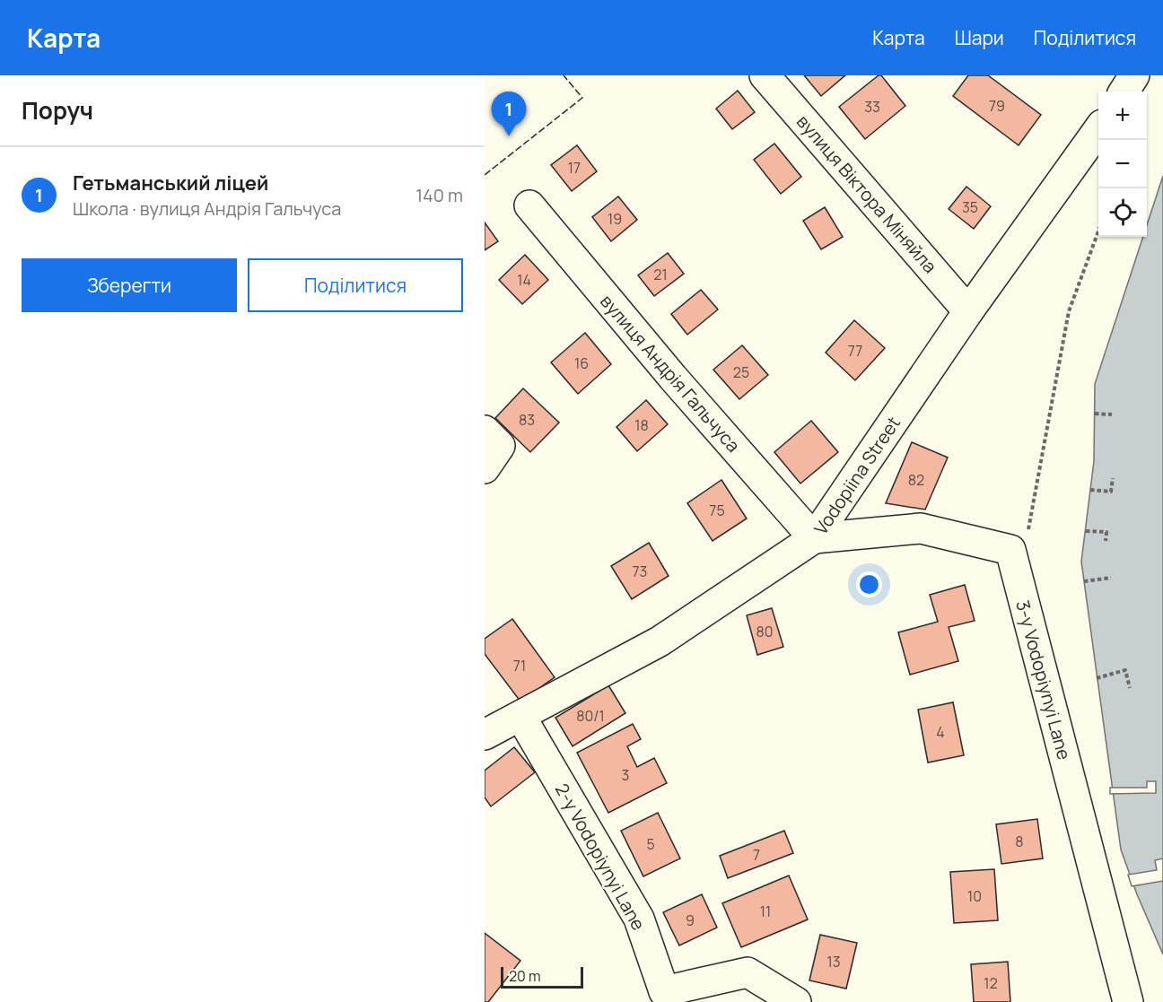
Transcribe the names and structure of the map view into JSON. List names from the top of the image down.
{
  "streets": {
    "street": [
      "вулиця Віктора Міняйла",
      "вулиця Андрія Гальчуса",
      "Vodopiina Street",
      "3-y Vodopiynyi Lane",
      "2-y Vodopiynyi Lane"
    ]
  },
  "crossings": [
    ["вулиця Віктора Міняйла", "Vodopiina Street"],
    ["вулиця Андрія Гальчуса", "Vodopiina Street"],
    ["вулиця Андрія Гальчуса", "3-y Vodopiynyi Lane"],
    ["Vodopiina Street", "3-y Vodopiynyi Lane"],
    ["Vodopiina Street", "2-y Vodopiynyi Lane"]
  ],
  "house_numbers": [
    "79",
    "33",
    "17",
    "35",
    "19",
    "21",
    "14",
    "77",
    "16",
    "25",
    "83",
    "18",
    "82",
    "75",
    "73",
    "80",
    "71",
    "80/1",
    "4",
    "3",
    "8",
    "5",
    "7",
    "10",
    "11",
    "9",
    "13",
    "12"
  ],
  "scale_bar": "20 m",
  "page": {
    "header": "Карта",
    "nav": ["Карта", "Шари", "Поділитися"],
    "heading": "Поруч",
    "map_buttons": ["+", "−"],
    "pins": "1",
    "list": [
      {
        "mark": "1",
        "name": "Гетьманський ліцей",
        "note": "Школа · вулиця Андрія Гальчуса",
        "value": "140 m"
      }
    ],
    "buttons": ["Зберегти", "Поділитися"],
    "scale": "20 m"
  }
}
